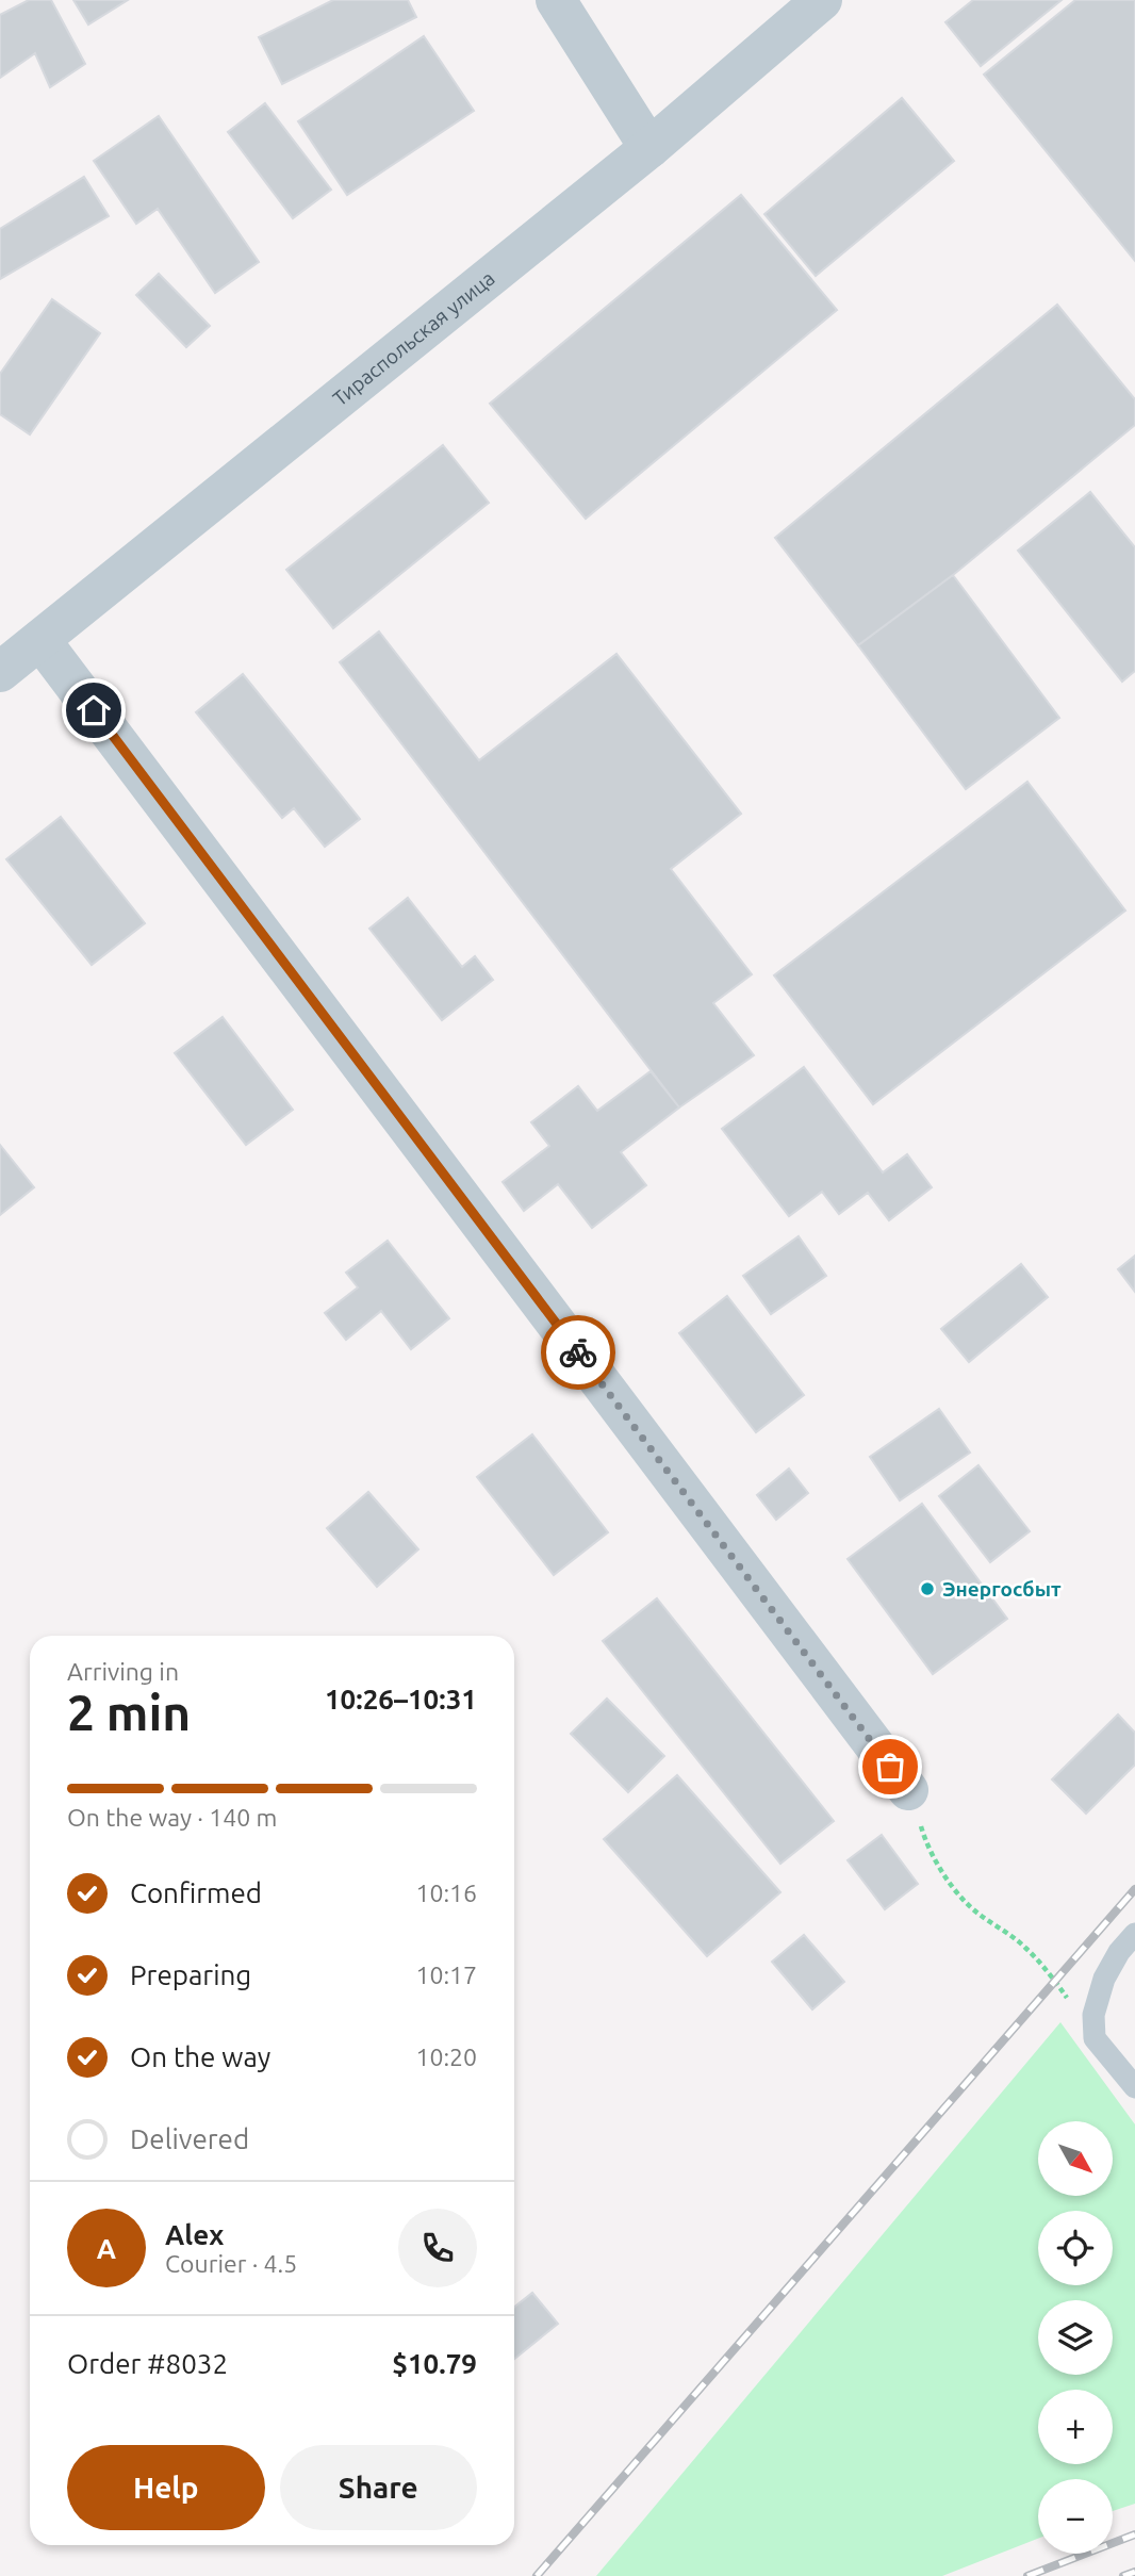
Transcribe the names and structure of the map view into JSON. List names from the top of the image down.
{
  "streets": {
    "street": ["Тираспольская улица"]
  },
  "places": ["Энергосбыт"],
  "north": "bottom right",
  "page": {
    "heading": ["2 min", "Arriving in", "10:26–10:31"],
    "panel": [
      "Alex",
      "Courier · 4.5",
      "Order #8032",
      "$10.79"
    ],
    "bar": "On the way · 140 m",
    "list": [
      ["Confirmed", "10:16"],
      ["Preparing", "10:17"],
      ["On the way", "10:20"],
      "Delivered"
    ],
    "map_buttons": ["+", "−"],
    "round": "A",
    "buttons": ["Help", "Share"]
  }
}
